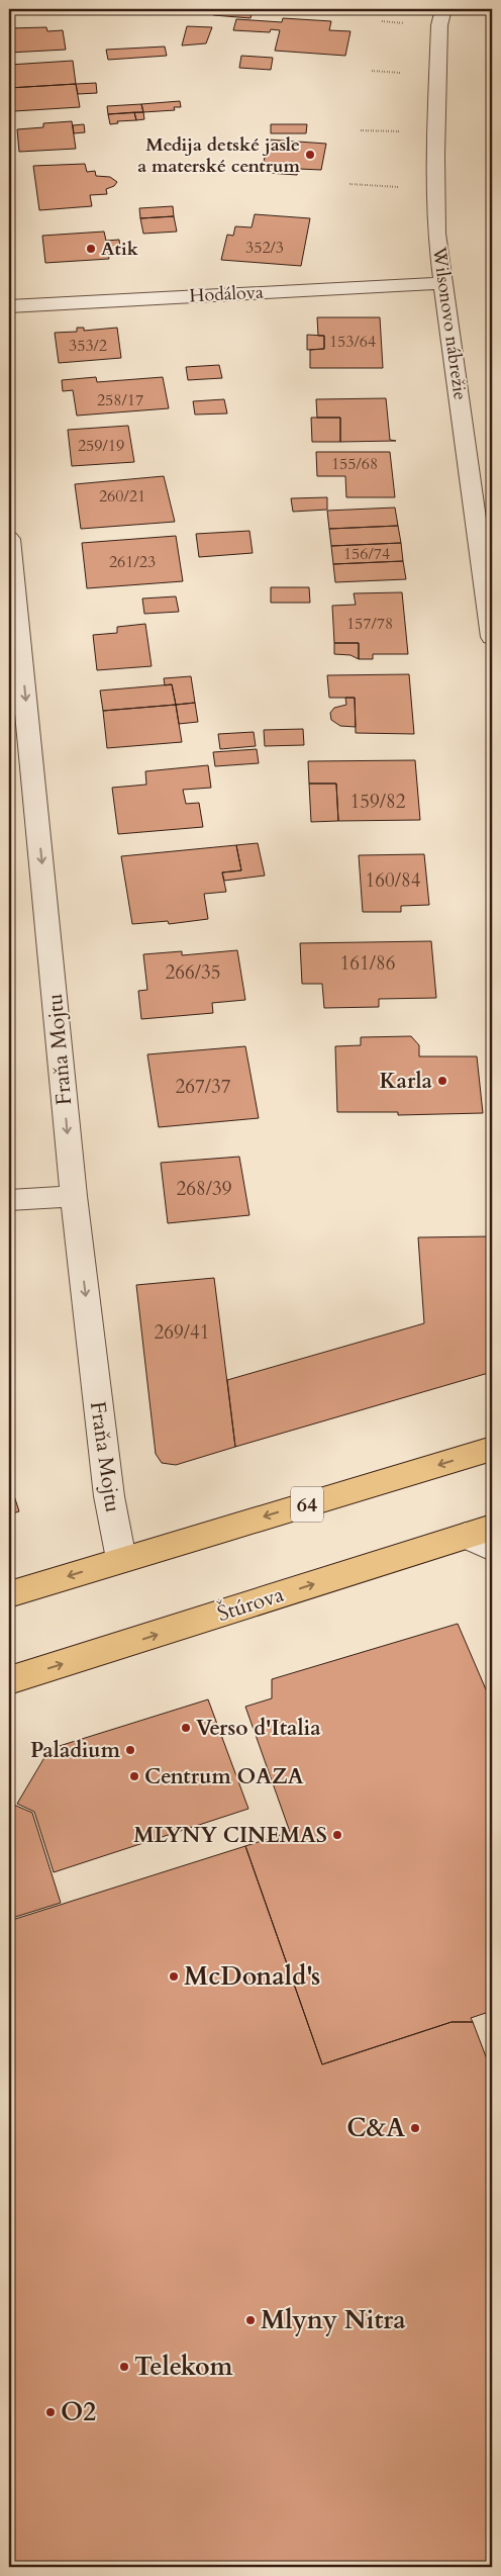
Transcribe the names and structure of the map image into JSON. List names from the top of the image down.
{
  "streets": {
    "main road": ["64", "Štúrova"],
    "street": ["Hodálova", "Wilsonovo nábrežie", "Fraňa Mojtu"]
  },
  "crossings": [
    ["Hodálova", "Wilsonovo nábrežie"],
    ["Fraňa Mojtu", "64"]
  ],
  "one_way": ["Fraňa Mojtu"],
  "places": [
    "Medija detské jasle a materské centrum",
    "Atik",
    "Karla",
    "Verso d'Italia",
    "Paladium",
    "Centrum OAZA",
    "MLYNY CINEMAS",
    "McDonald's",
    "C&A",
    "Mlyny Nitra",
    "Telekom",
    "O2"
  ],
  "house_numbers": [
    "352/3",
    "153/64",
    "353/2",
    "258/17",
    "259/19",
    "155/68",
    "260/21",
    "156/74",
    "261/23",
    "157/78",
    "159/82",
    "160/84",
    "161/86",
    "266/35",
    "267/37",
    "268/39",
    "269/41"
  ]
}
